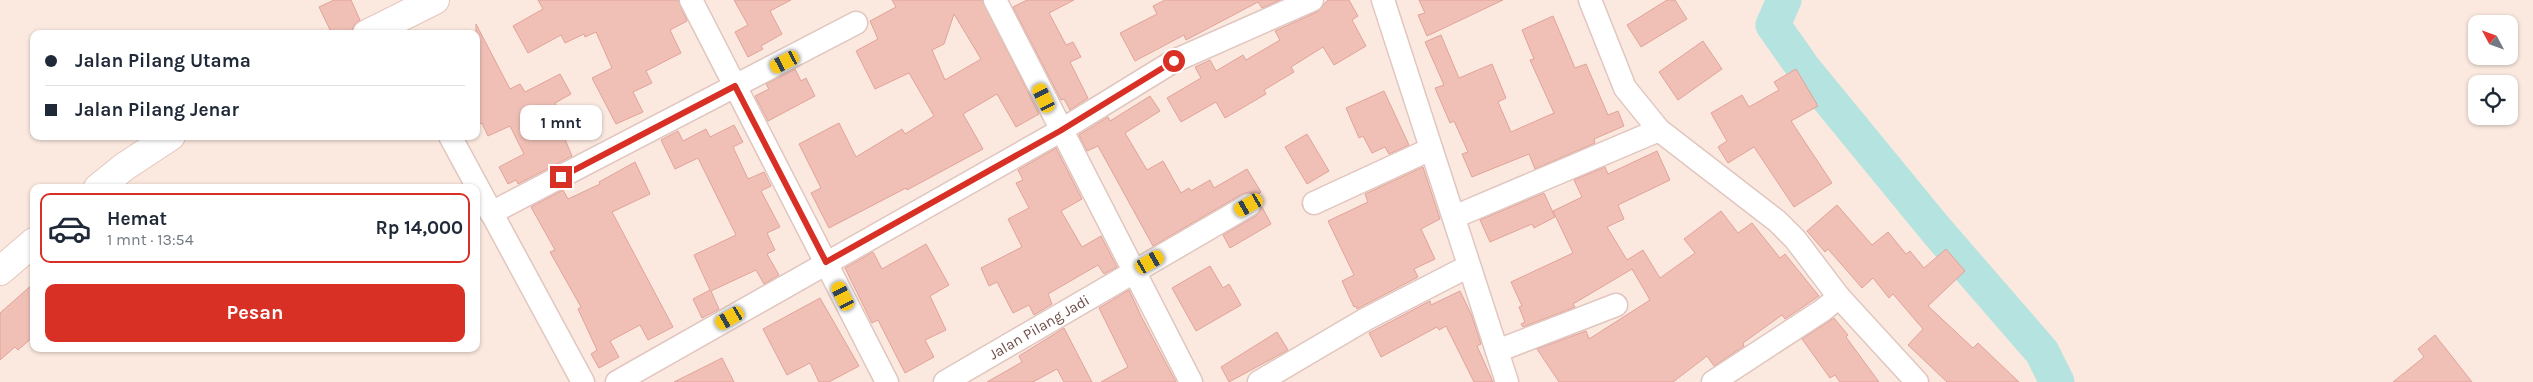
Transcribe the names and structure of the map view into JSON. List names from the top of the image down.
{
  "streets": {
    "street": ["Jalan Pilang Jadi"]
  },
  "north": "top left",
  "page": {
    "banner": ["Jalan Pilang Utama", "Jalan Pilang Jenar"],
    "bubble": "1 mnt",
    "list": [
      {
        "name": "Hemat",
        "note": "1 mnt · 13:54",
        "value": "Rp 14,000"
      }
    ],
    "buttons": "Pesan"
  }
}
